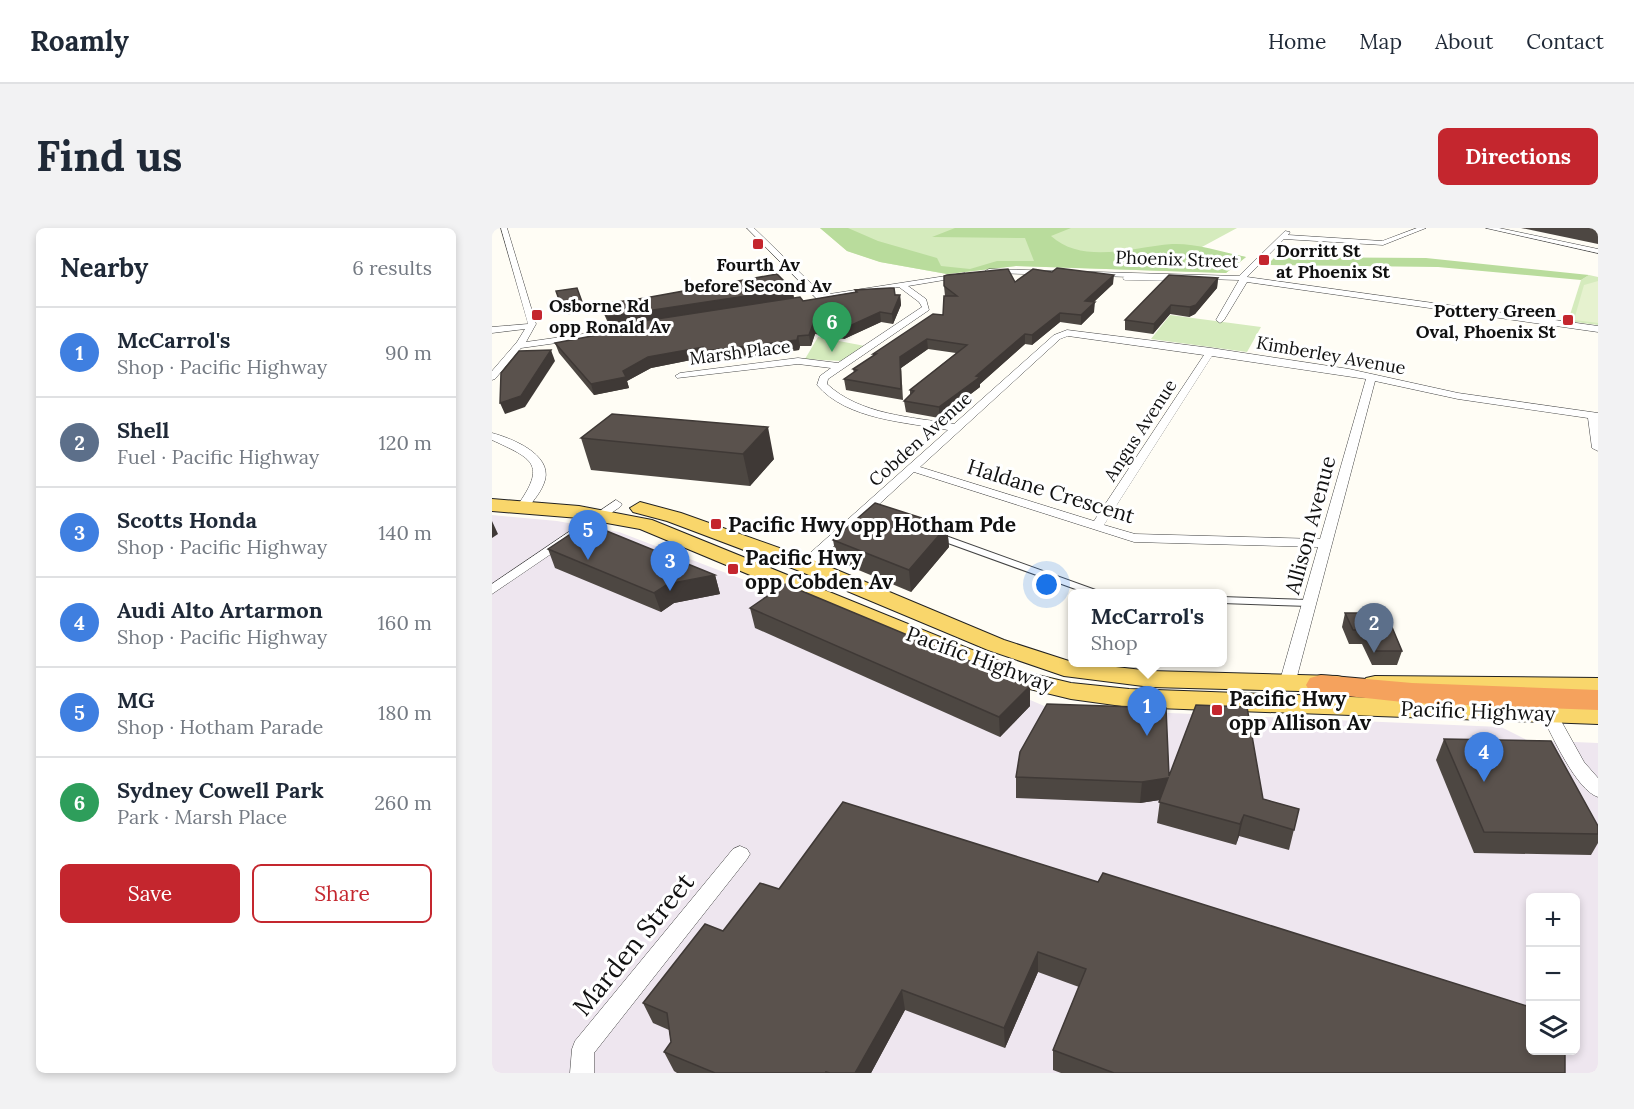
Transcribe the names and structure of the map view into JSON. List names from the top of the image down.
{
  "streets": {
    "main road": ["Pacific Highway"],
    "street": [
      "Phoenix Street",
      "Marsh Place",
      "Kimberley Avenue",
      "Angus Avenue",
      "Cobden Avenue",
      "Haldane Crescent",
      "Allison Avenue",
      "Marden Street"
    ]
  },
  "crossings": [
    ["Kimberley Avenue", "Angus Avenue"],
    ["Kimberley Avenue", "Cobden Avenue"],
    ["Kimberley Avenue", "Allison Avenue"],
    ["Angus Avenue", "Haldane Crescent"],
    ["Cobden Avenue", "Haldane Crescent"],
    ["Cobden Avenue", "Pacific Highway"],
    ["Haldane Crescent", "Allison Avenue"],
    ["Allison Avenue", "Pacific Highway"]
  ],
  "places": {
    "transit": [
      "Fourth Av before Second Av",
      "Dorritt St at Phoenix St",
      "Osborne Rd opp Ronald Av",
      "Pottery Green Oval, Phoenix St",
      "Pacific Hwy opp Hotham Pde",
      "Pacific Hwy opp Cobden Av",
      "Pacific Hwy opp Allison Av"
    ]
  },
  "page": {
    "header": "Roamly",
    "nav": [
      "Home",
      "Map",
      "About",
      "Contact"
    ],
    "buttons": [
      "Directions",
      ["Save", "Share"]
    ],
    "title": "Find us",
    "heading": ["Nearby", "6 results"],
    "pins": [
      "6",
      "5",
      "3",
      "2",
      "1",
      "4"
    ],
    "list": [
      {
        "mark": "1",
        "name": "McCarrol's",
        "note": "Shop · Pacific Highway",
        "value": "90 m"
      },
      {
        "mark": "2",
        "name": "Shell",
        "note": "Fuel · Pacific Highway",
        "value": "120 m"
      },
      {
        "mark": "3",
        "name": "Scotts Honda",
        "note": "Shop · Pacific Highway",
        "value": "140 m"
      },
      {
        "mark": "4",
        "name": "Audi Alto Artarmon",
        "note": "Shop · Pacific Highway",
        "value": "160 m"
      },
      {
        "mark": "5",
        "name": "MG",
        "note": "Shop · Hotham Parade",
        "value": "180 m"
      },
      {
        "mark": "6",
        "name": "Sydney Cowell Park",
        "note": "Park · Marsh Place",
        "value": "260 m"
      }
    ],
    "popup": ["McCarrol's", "Shop"],
    "map_buttons": ["+", "−"]
  }
}
